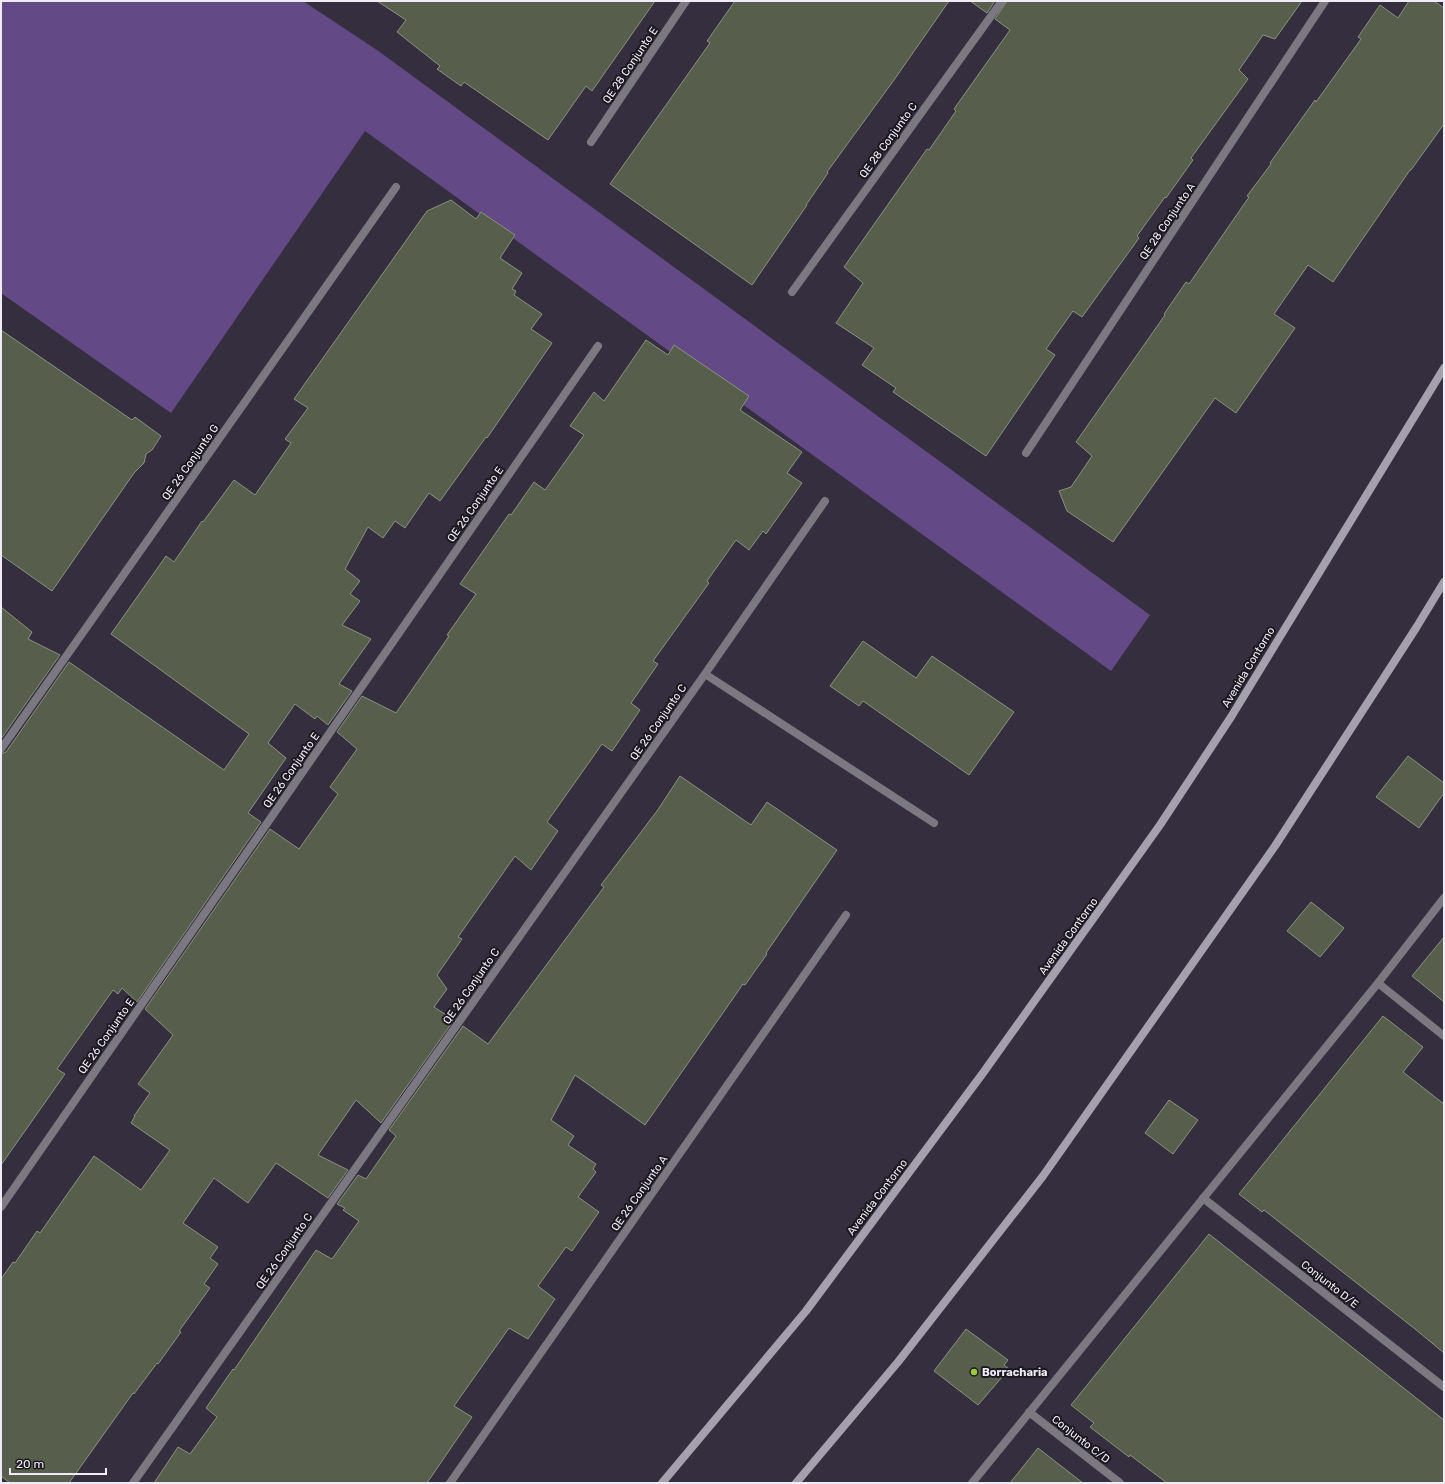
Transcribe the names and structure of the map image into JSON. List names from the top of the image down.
{
  "streets": {
    "main road": ["Avenida Contorno"],
    "street": [
      "QE 28 Conjunto E",
      "QE 28 Conjunto C",
      "QE 28 Conjunto A",
      "QE 26 Conjunto G",
      "QE 26 Conjunto E",
      "QE 26 Conjunto C",
      "QE 26 Conjunto A",
      "Conjunto D/E",
      "Conjunto C/D"
    ]
  },
  "places": ["Borracharia"],
  "scale_bar": "20 m"
}
